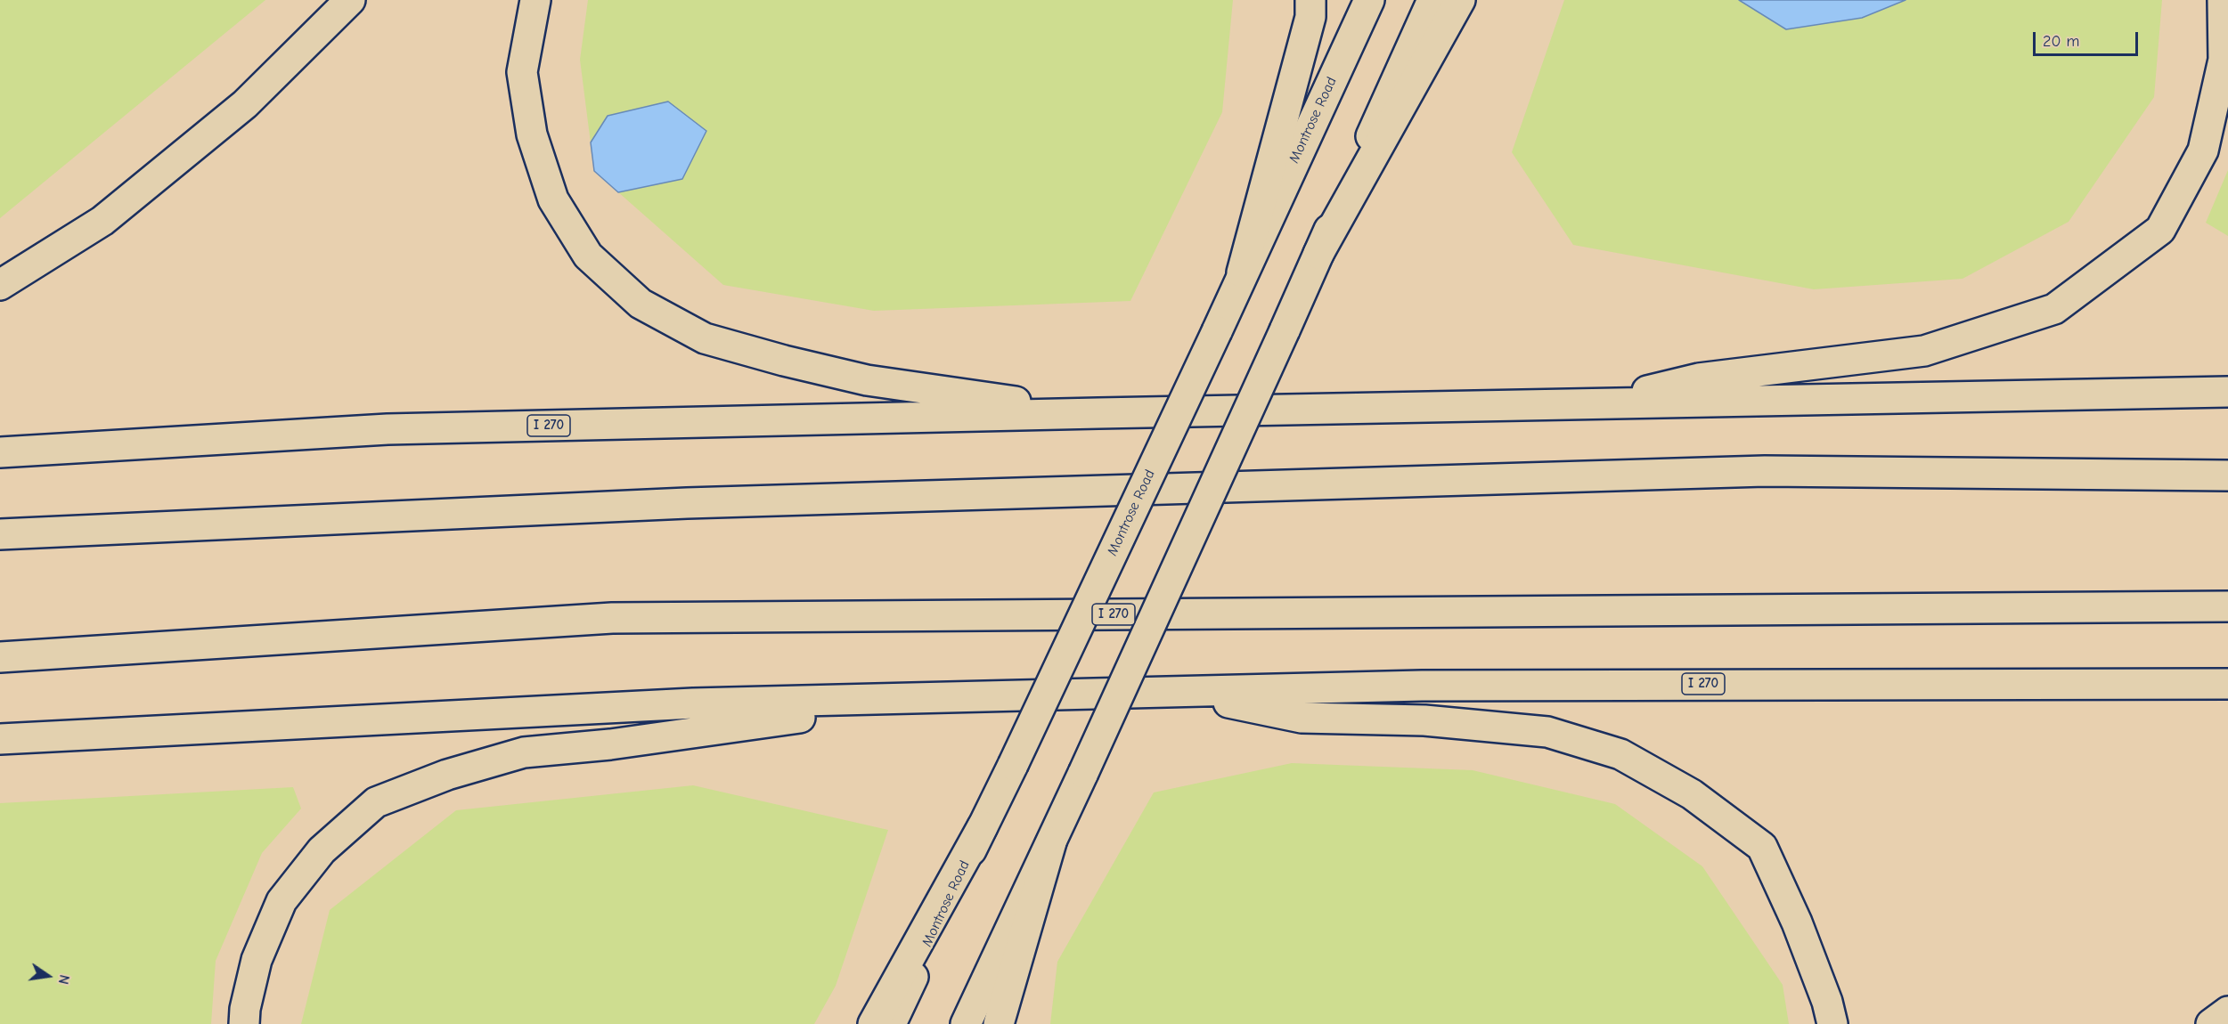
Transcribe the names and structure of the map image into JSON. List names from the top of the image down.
{
  "streets": {
    "main road": ["Montrose Road", "I 270"]
  },
  "scale_bar": "20 m",
  "north": "right"
}
